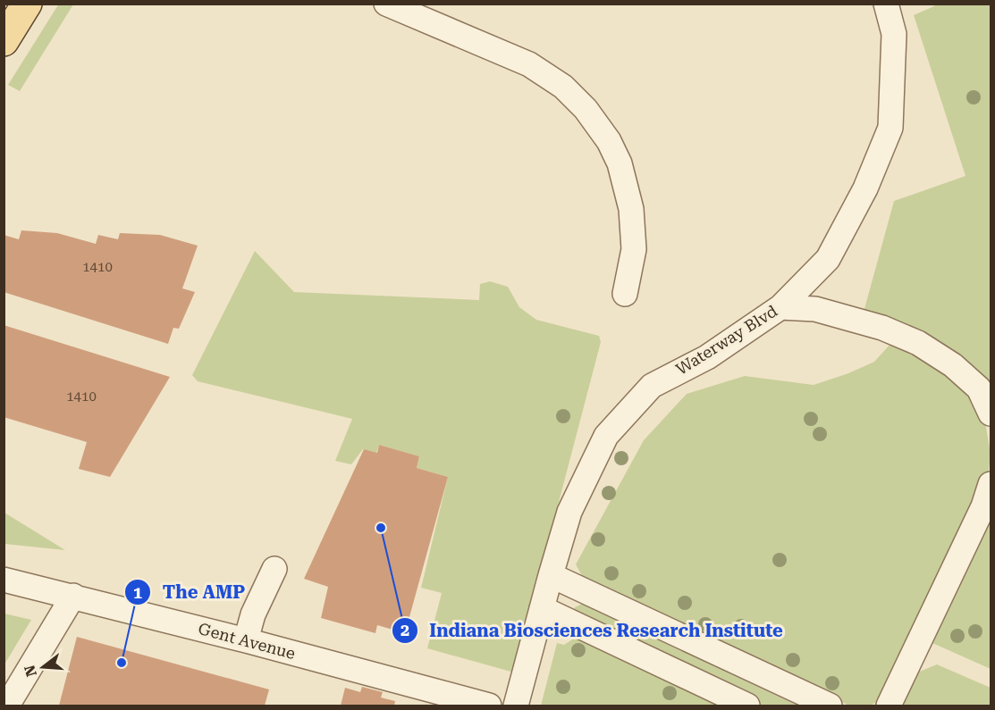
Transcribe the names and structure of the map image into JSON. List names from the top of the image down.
{
  "streets": {
    "street": ["Waterway Blvd", "Gent Avenue"]
  },
  "places": ["Indiana Biosciences Research Institute", "The AMP"],
  "house_numbers": ["1410", "1410"],
  "north": "left"
}
